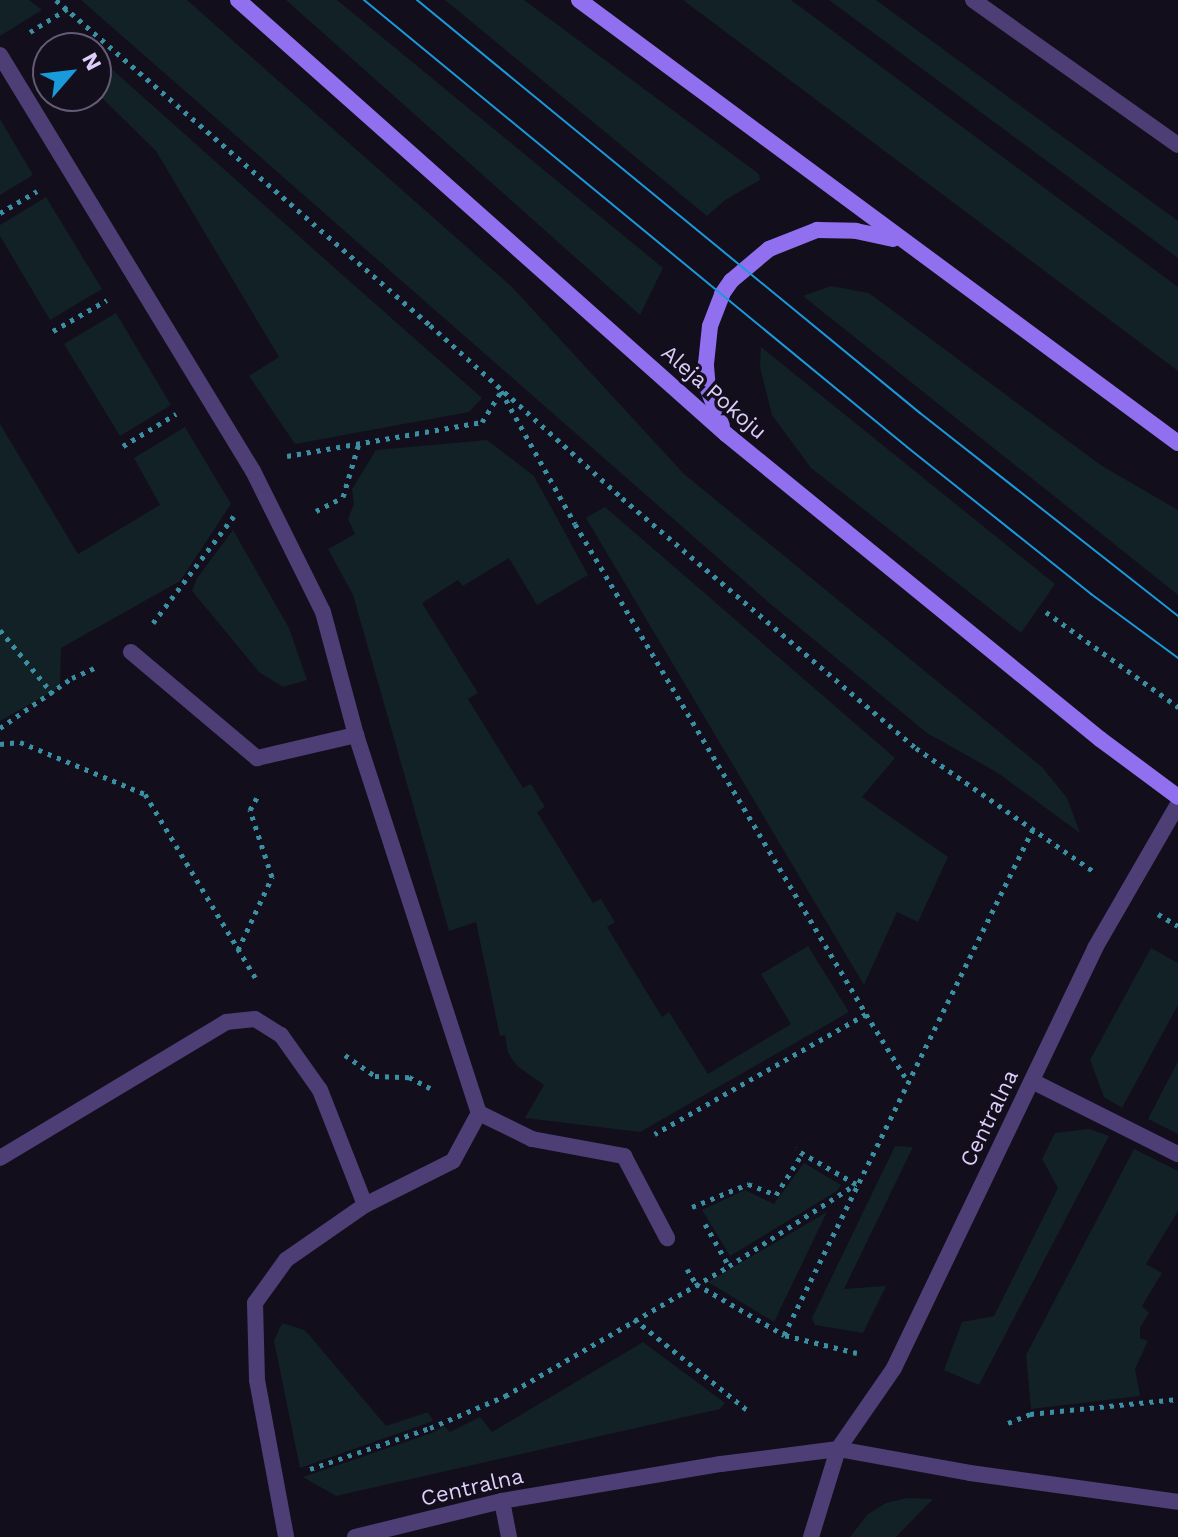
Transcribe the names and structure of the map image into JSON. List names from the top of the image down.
{
  "streets": {
    "main road": ["Aleja Pokoju"],
    "street": ["Centralna"]
  },
  "north": "top right"
}
